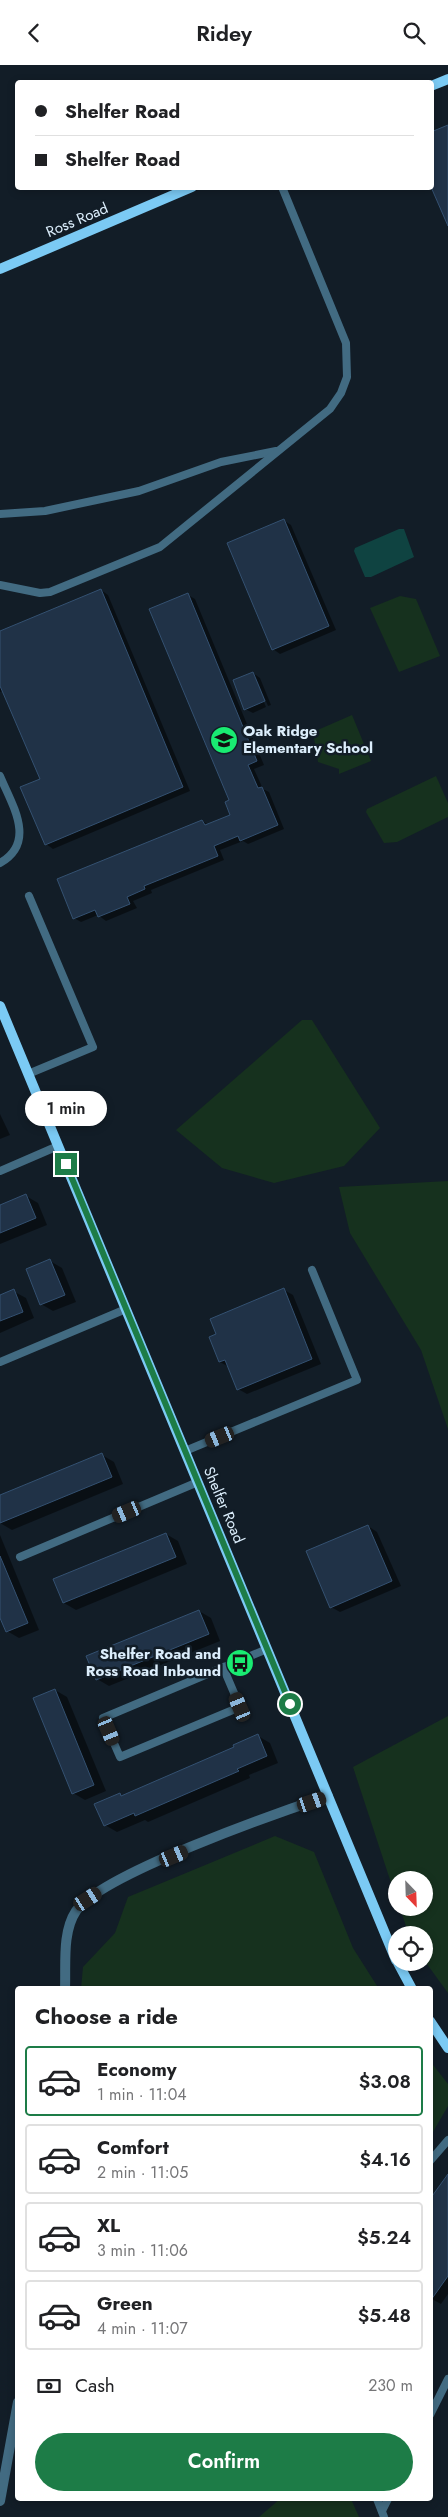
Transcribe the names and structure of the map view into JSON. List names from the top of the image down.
{
  "streets": {
    "street": ["Ross Road", "Shelfer Road"]
  },
  "places": {
    "school or university": ["Oak Ridge Elementary School"],
    "bus stop": ["Shelfer Road and Ross Road Inbound"]
  },
  "north": "bottom right",
  "page": {
    "header": "Ridey",
    "banner": ["Shelfer Road", "Shelfer Road"],
    "bubble": "1 min",
    "heading": "Choose a ride",
    "list": [
      {
        "name": "Economy",
        "note": "1 min · 11:04",
        "value": "$3.08"
      },
      {
        "name": "Comfort",
        "note": "2 min · 11:05",
        "value": "$4.16"
      },
      {
        "name": "XL",
        "note": "3 min · 11:06",
        "value": "$5.24"
      },
      {
        "name": "Green",
        "note": "4 min · 11:07",
        "value": "$5.48"
      }
    ],
    "pay": ["Cash", "230 m"],
    "buttons": "Confirm"
  }
}
